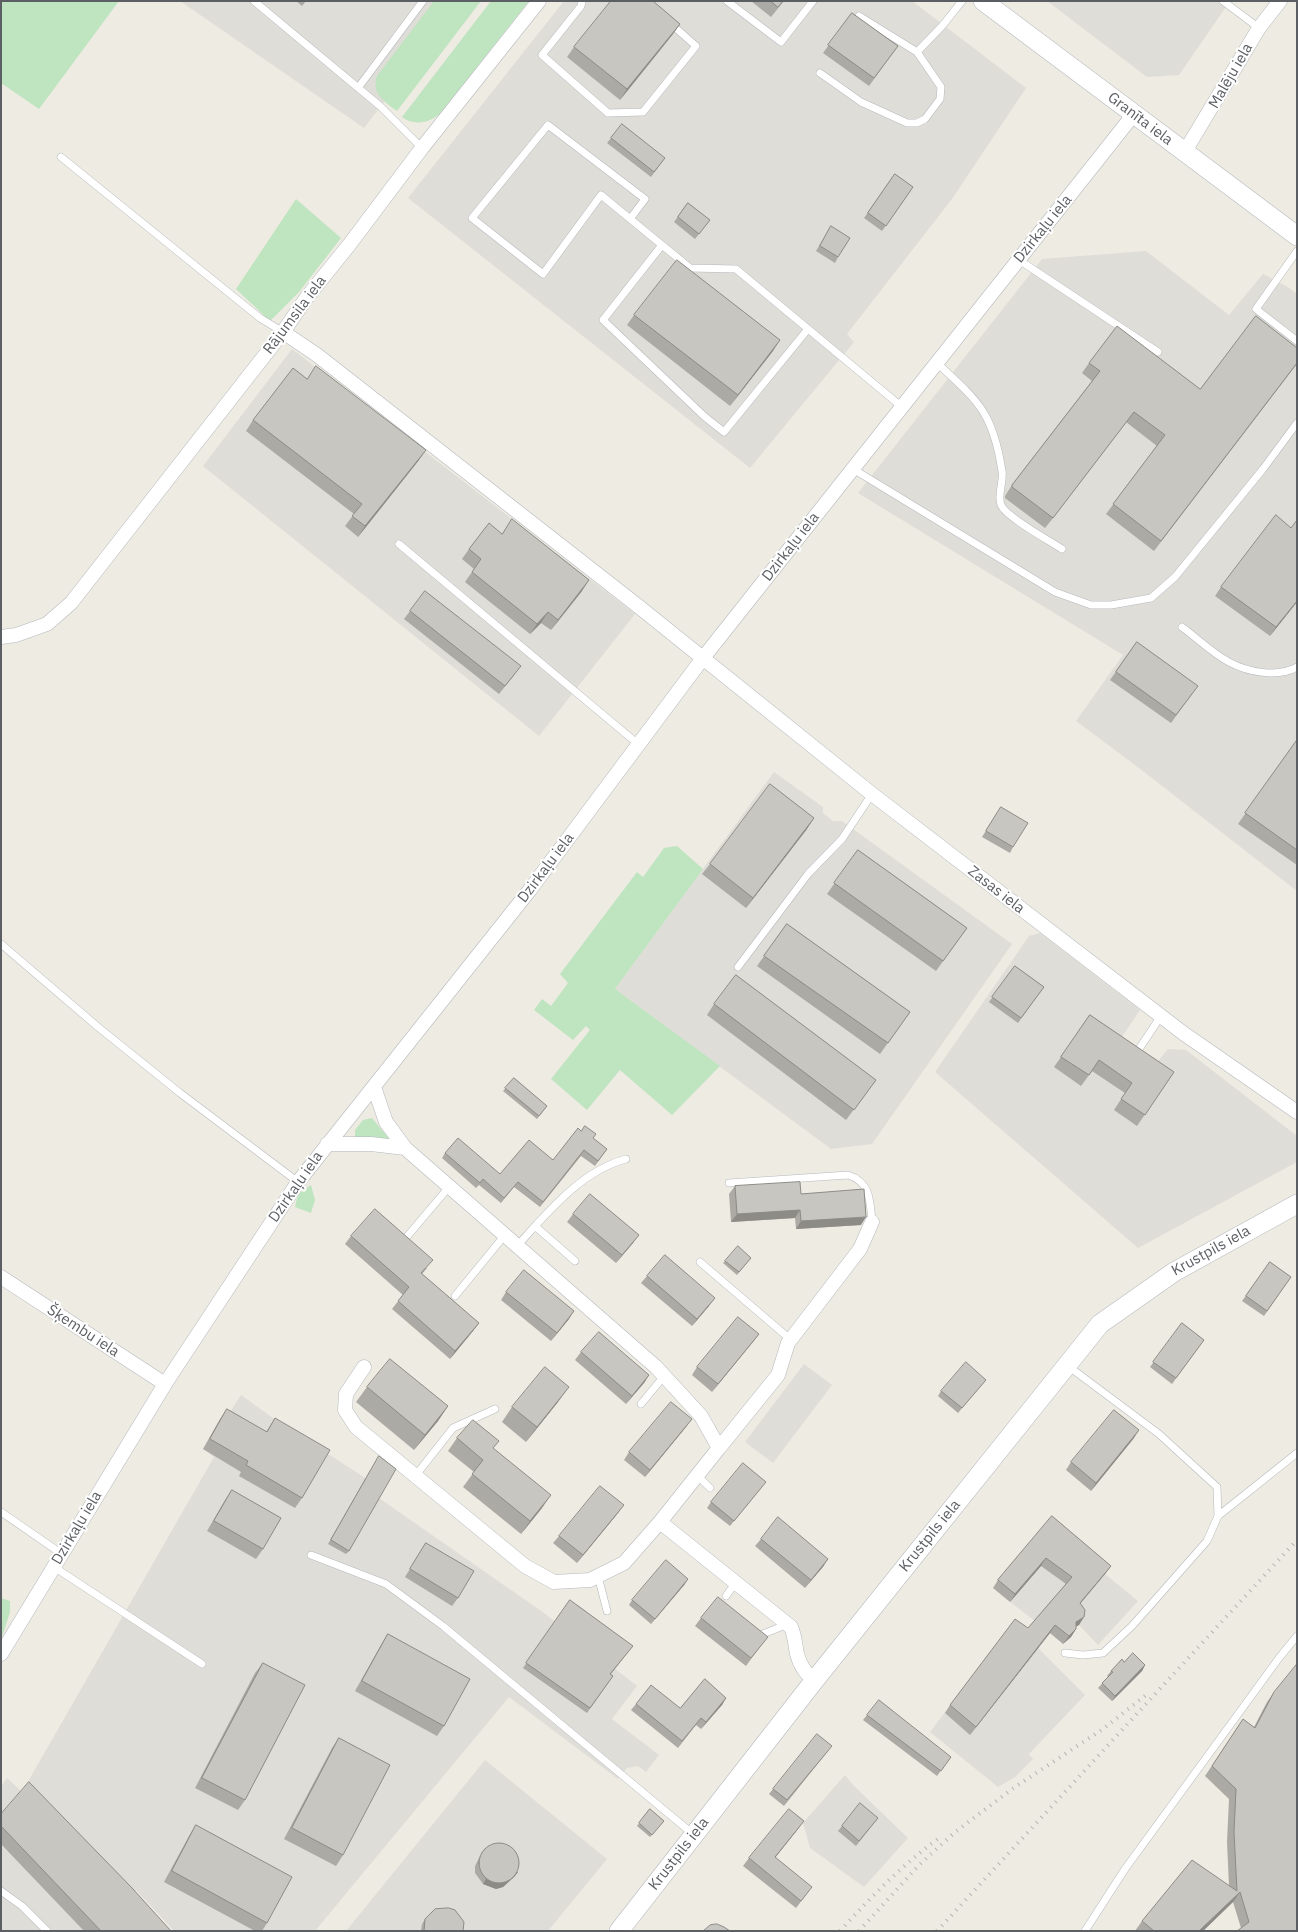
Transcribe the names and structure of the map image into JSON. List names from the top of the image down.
{
  "streets": {
    "main road": ["Granīta iela", "Krustpils iela"],
    "street": [
      "Malēju iela",
      "Dzirkaļu iela",
      "Rājumsila iela",
      "Zasas iela",
      "Šķembu iela"
    ]
  },
  "crossings": [
    ["Malēju iela", "Granīta iela"],
    ["Granīta iela", "Dzirkaļu iela"],
    ["Dzirkaļu iela", "Zasas iela"],
    ["Dzirkaļu iela", "Šķembu iela"],
    ["Rājumsila iela", "Zasas iela"]
  ]
}
